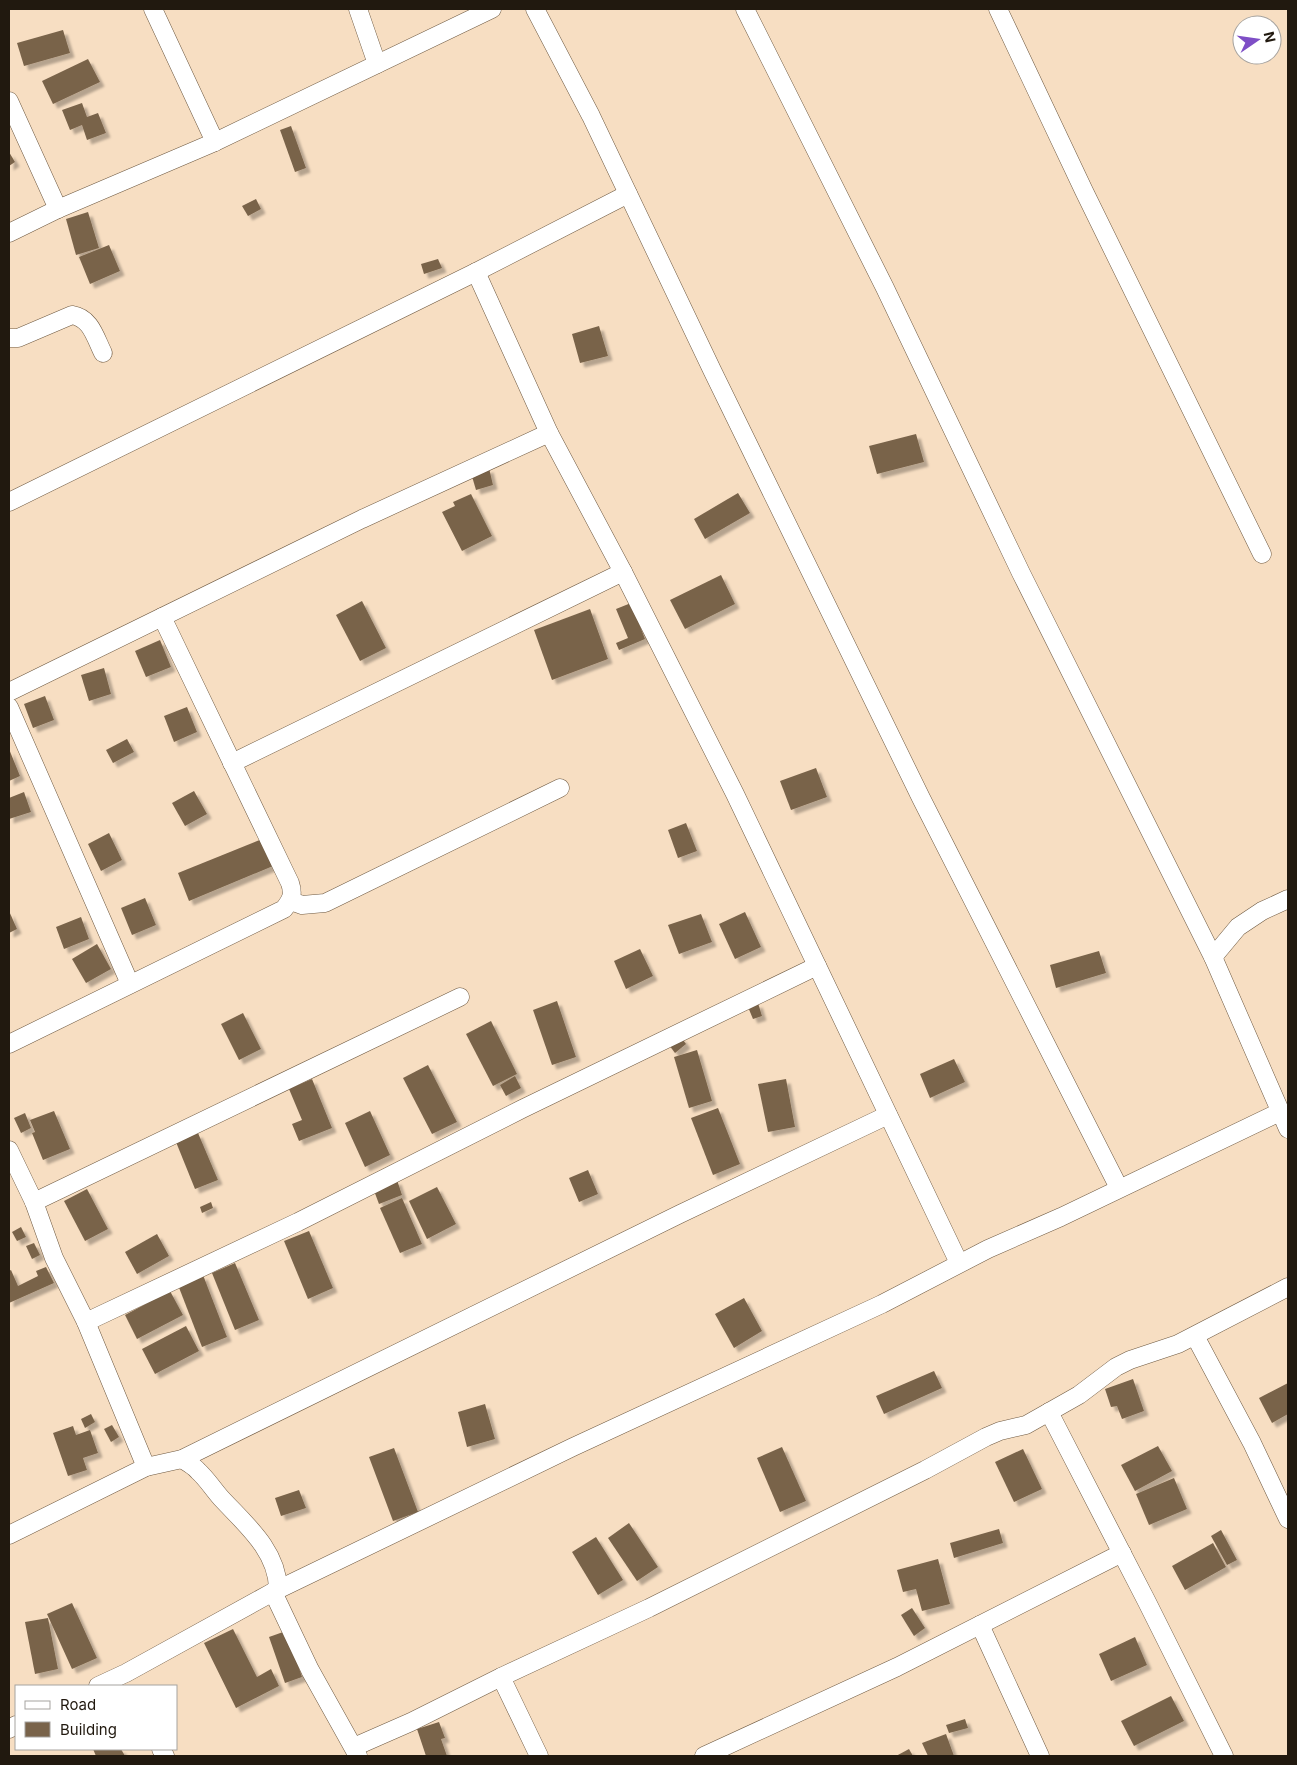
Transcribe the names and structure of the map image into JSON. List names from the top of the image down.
{
  "legend": ["Road", "Building"],
  "north": "right"
}
